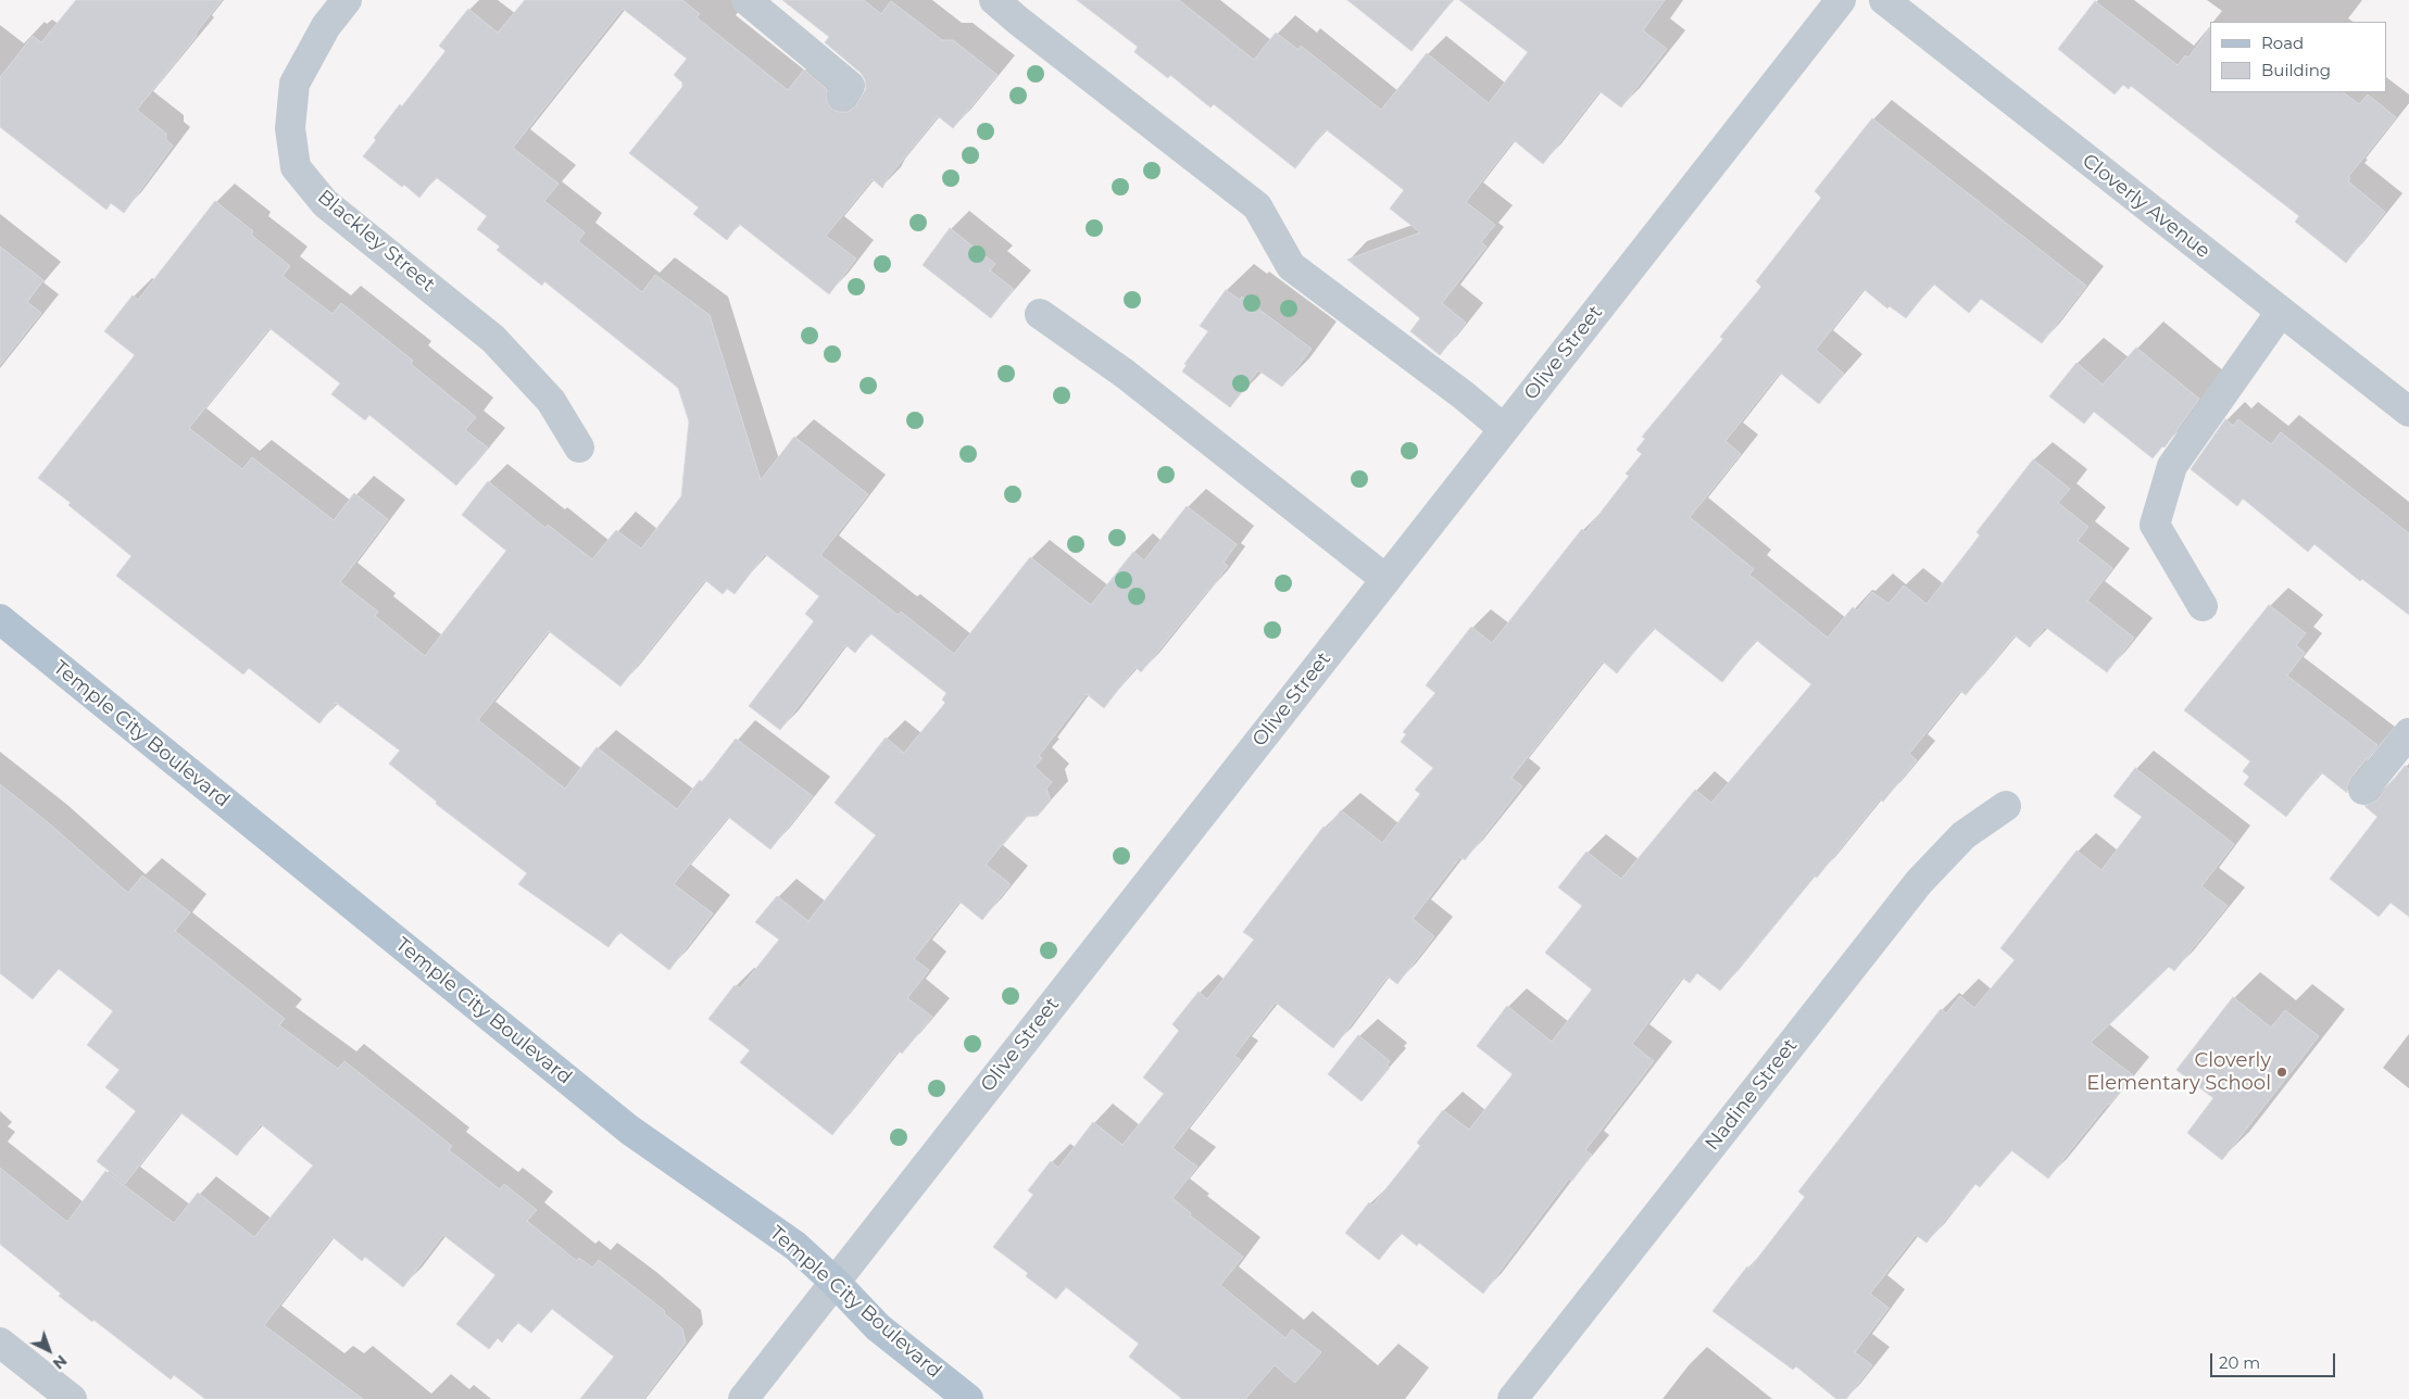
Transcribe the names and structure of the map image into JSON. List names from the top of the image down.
{
  "streets": {
    "main road": ["Temple City Boulevard"],
    "street": [
      "Cloverly Avenue",
      "Blackley Street",
      "Olive Street",
      "Nadine Street"
    ]
  },
  "crossings": [
    ["Olive Street", "Temple City Boulevard"]
  ],
  "places": ["Cloverly Elementary School"],
  "legend": ["Road", "Building"],
  "scale_bar": "20 m",
  "north": "bottom right"
}
